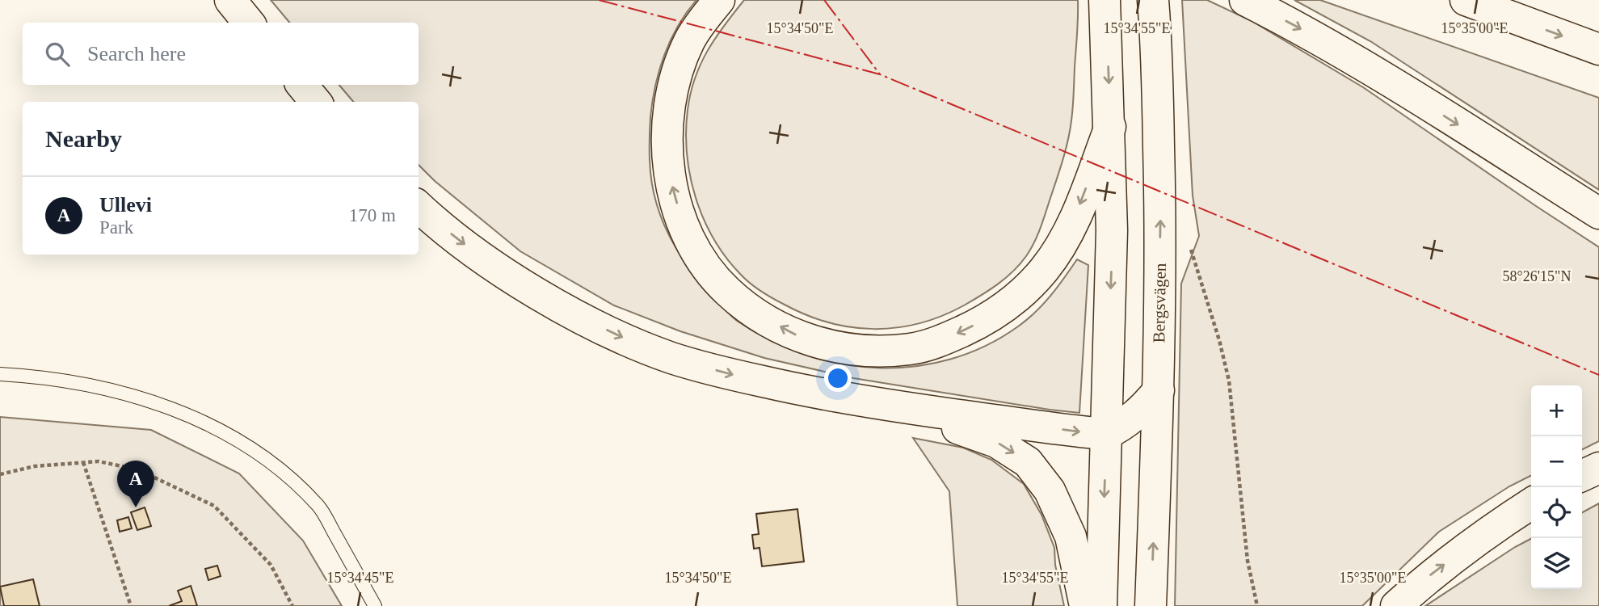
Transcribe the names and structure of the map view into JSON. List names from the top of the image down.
{
  "streets": {
    "main road": ["Bergsvägen"]
  },
  "page": {
    "search": "Search here",
    "heading": "Nearby",
    "list": [
      {
        "mark": "A",
        "name": "Ullevi",
        "note": "Park",
        "value": "170 m"
      }
    ],
    "map_buttons": ["+", "−"],
    "pins": "A"
  },
  "coordinates": [
    "15°34'50\"E",
    "15°34'55\"E",
    "15°35'00\"E",
    "58°26'15\"N",
    "15°34'45\"E"
  ]
}
